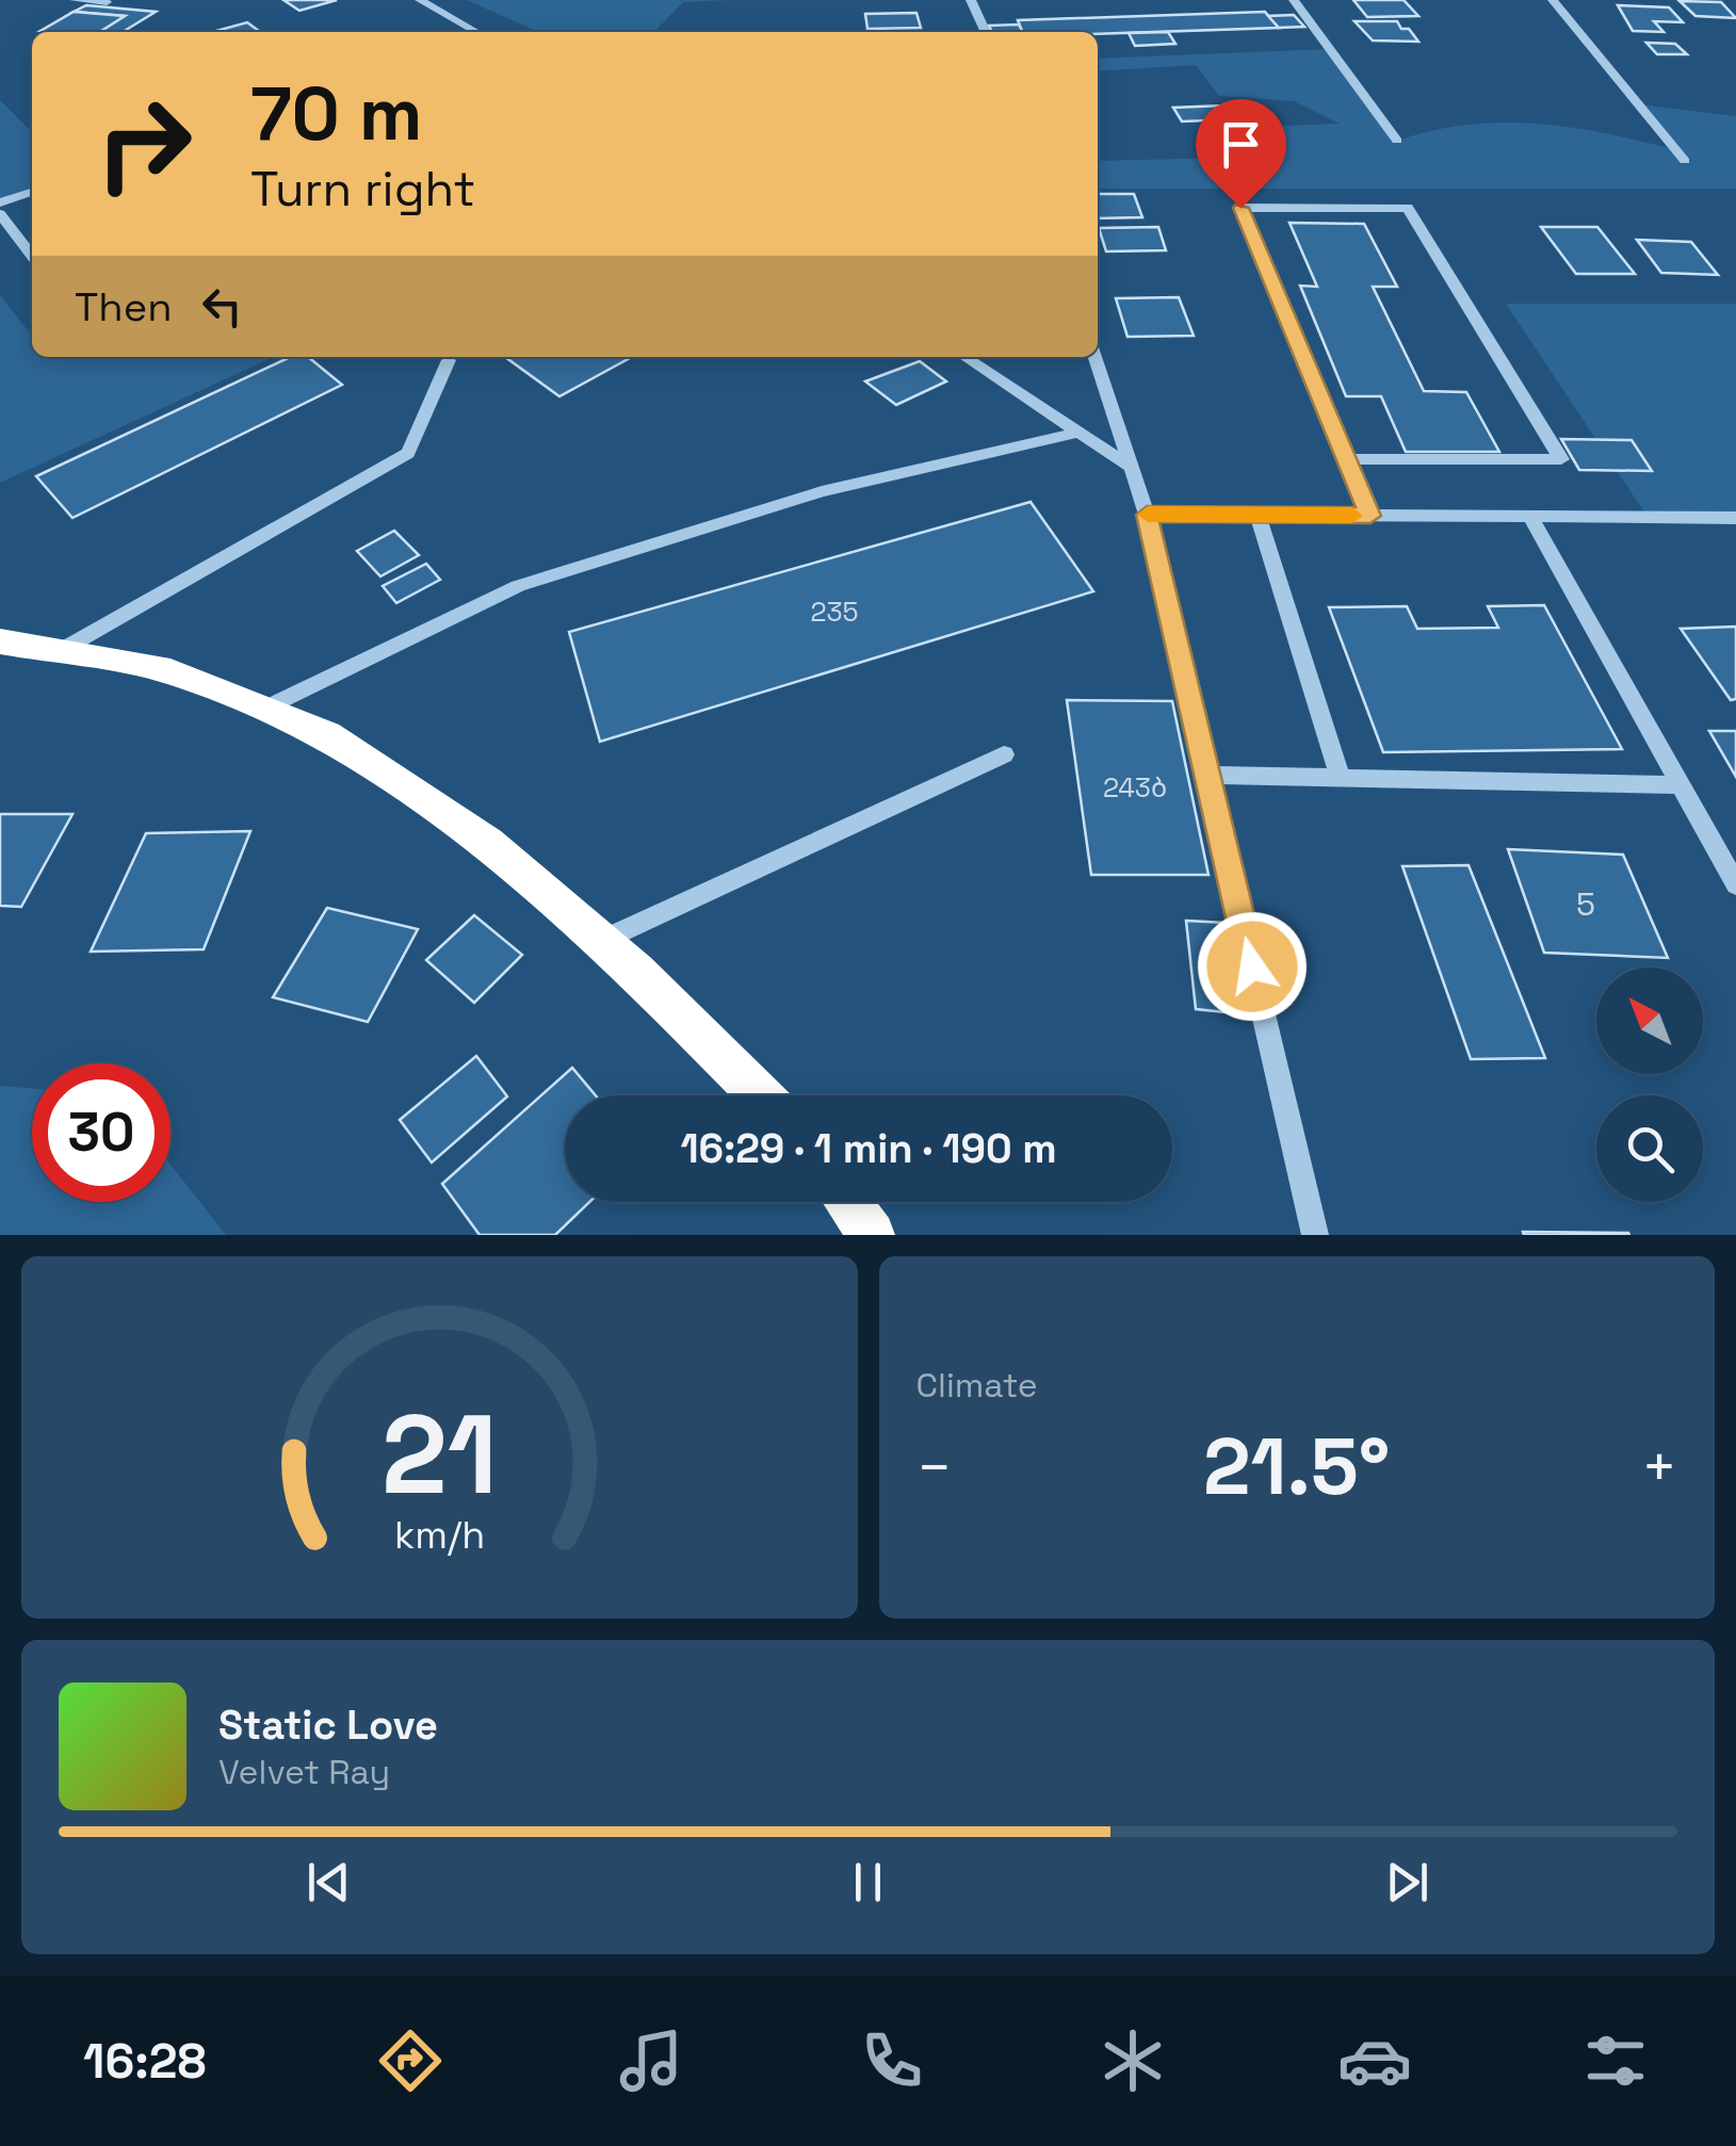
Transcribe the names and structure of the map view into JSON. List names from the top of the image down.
{
  "house_numbers": ["235", "243ბ", "5"],
  "north": "top left",
  "page": {
    "turn": ["70 m", "Turn right"],
    "then": "Then",
    "limit": "30",
    "trip": "16:29 · 1 min · 190 m",
    "tile": "Climate",
    "heat": ["−", "21.5°", "+"],
    "song": ["Static Love", "Velvet Ray"],
    "tabs": "16:28",
    "gauge": ["21", "km/h"]
  }
}
